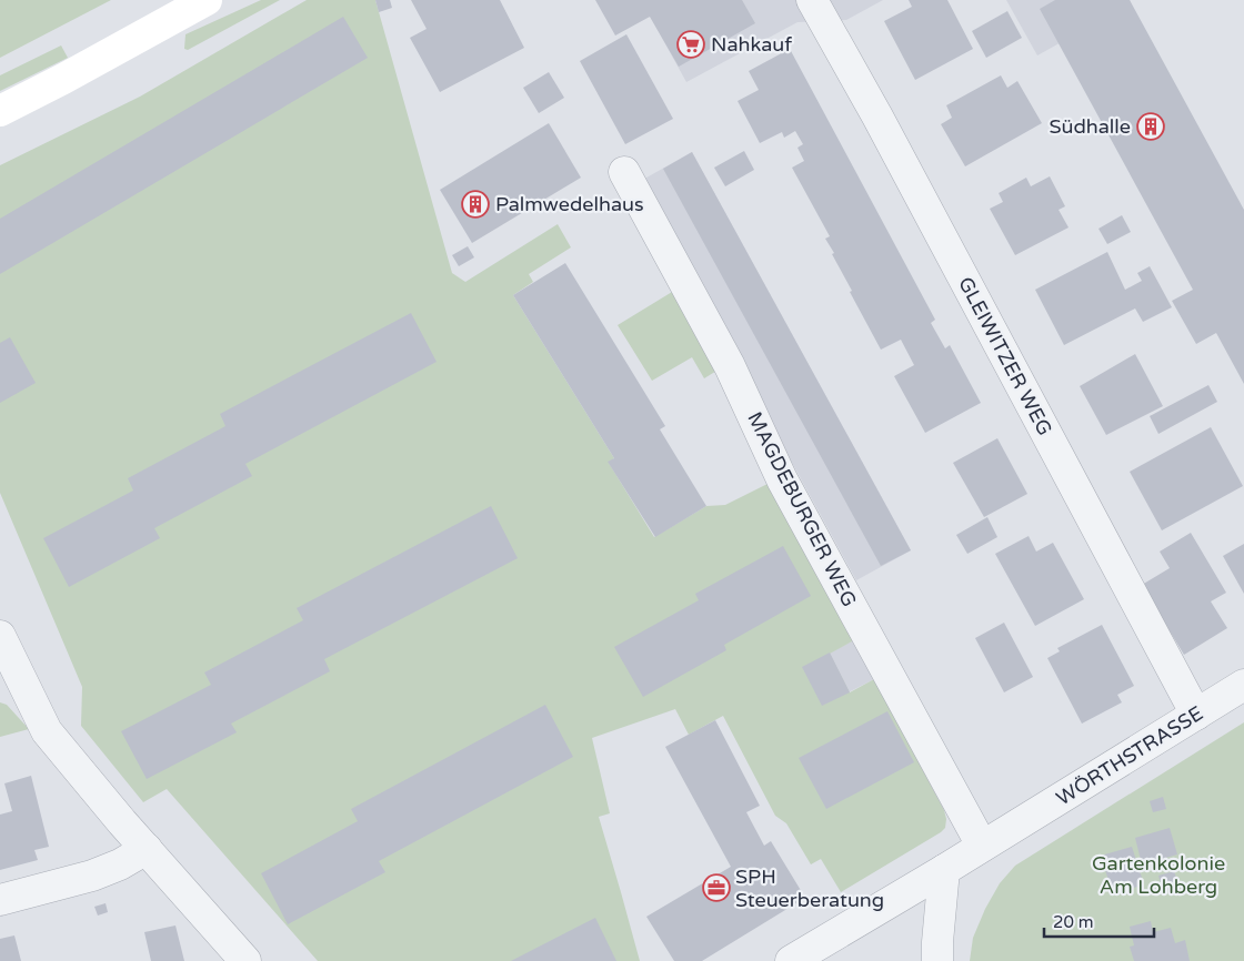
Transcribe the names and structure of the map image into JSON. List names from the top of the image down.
{
  "streets": {
    "street": ["GLEIWITZER WEG", "MAGDEBURGER WEG", "WÖRTHSTRASSE"]
  },
  "crossings": [
    ["GLEIWITZER WEG", "WÖRTHSTRASSE"],
    ["MAGDEBURGER WEG", "WÖRTHSTRASSE"]
  ],
  "parks": ["Gartenkolonie Am Lohberg"],
  "places": {
    "supermarket": ["Nahkauf"],
    "building": ["Südhalle", "Palmwedelhaus"],
    "office": ["SPH Steuerberatung"]
  },
  "scale_bar": "20 m"
}
